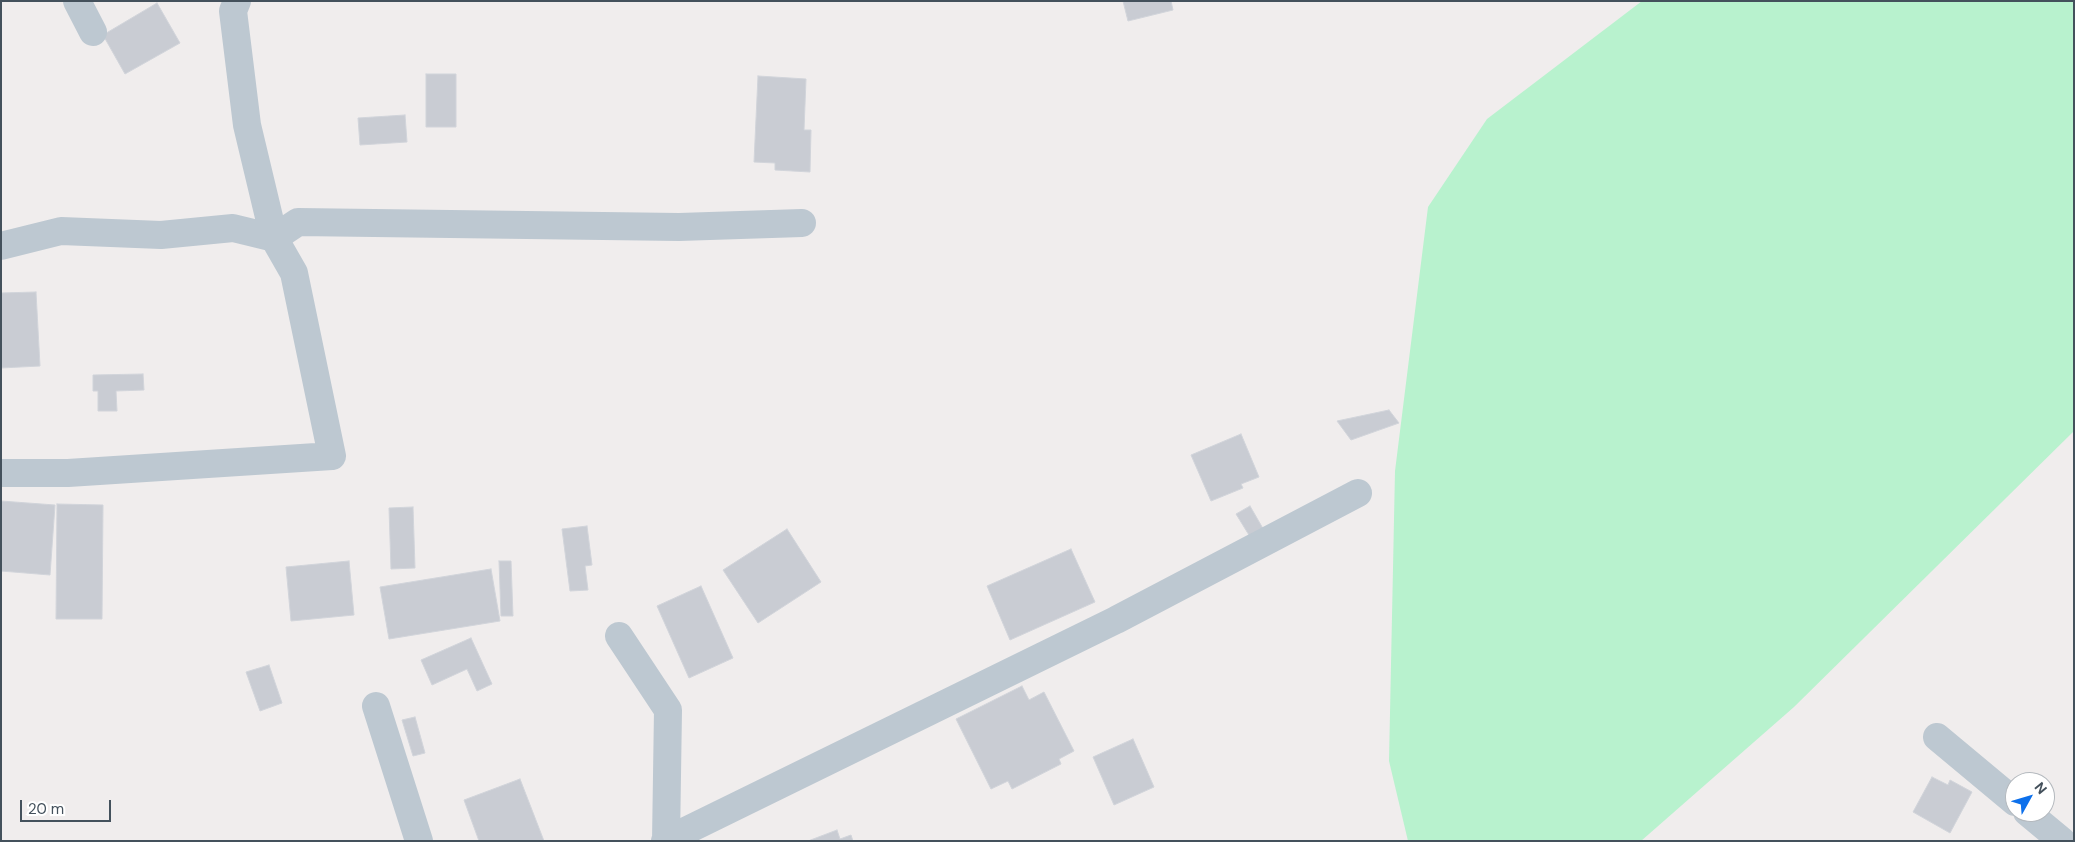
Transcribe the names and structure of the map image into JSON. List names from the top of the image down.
{
  "scale_bar": "20 m",
  "north": "top right"
}
